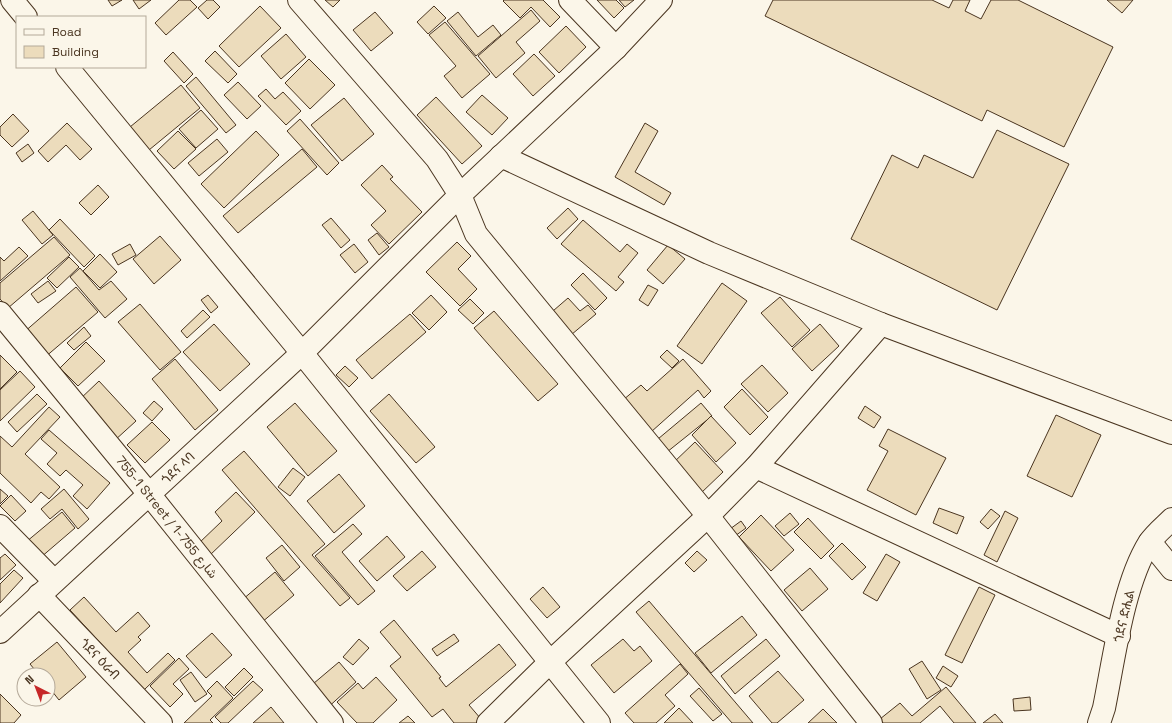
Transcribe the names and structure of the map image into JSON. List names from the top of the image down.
{
  "streets": {
    "street": [
      "ጎደና ላባ",
      "755-1 Street / شارع 755-1",
      "ጎደና ድሒል",
      "ጎደና ዕራብ"
    ]
  },
  "crossings": [
    ["ጎደና ላባ", "755-1 Street / شارع 755-1"],
    ["ጎደና ላባ", "ጎደና ዕራብ"]
  ],
  "legend": ["Road", "Building"],
  "north": "top left"
}
